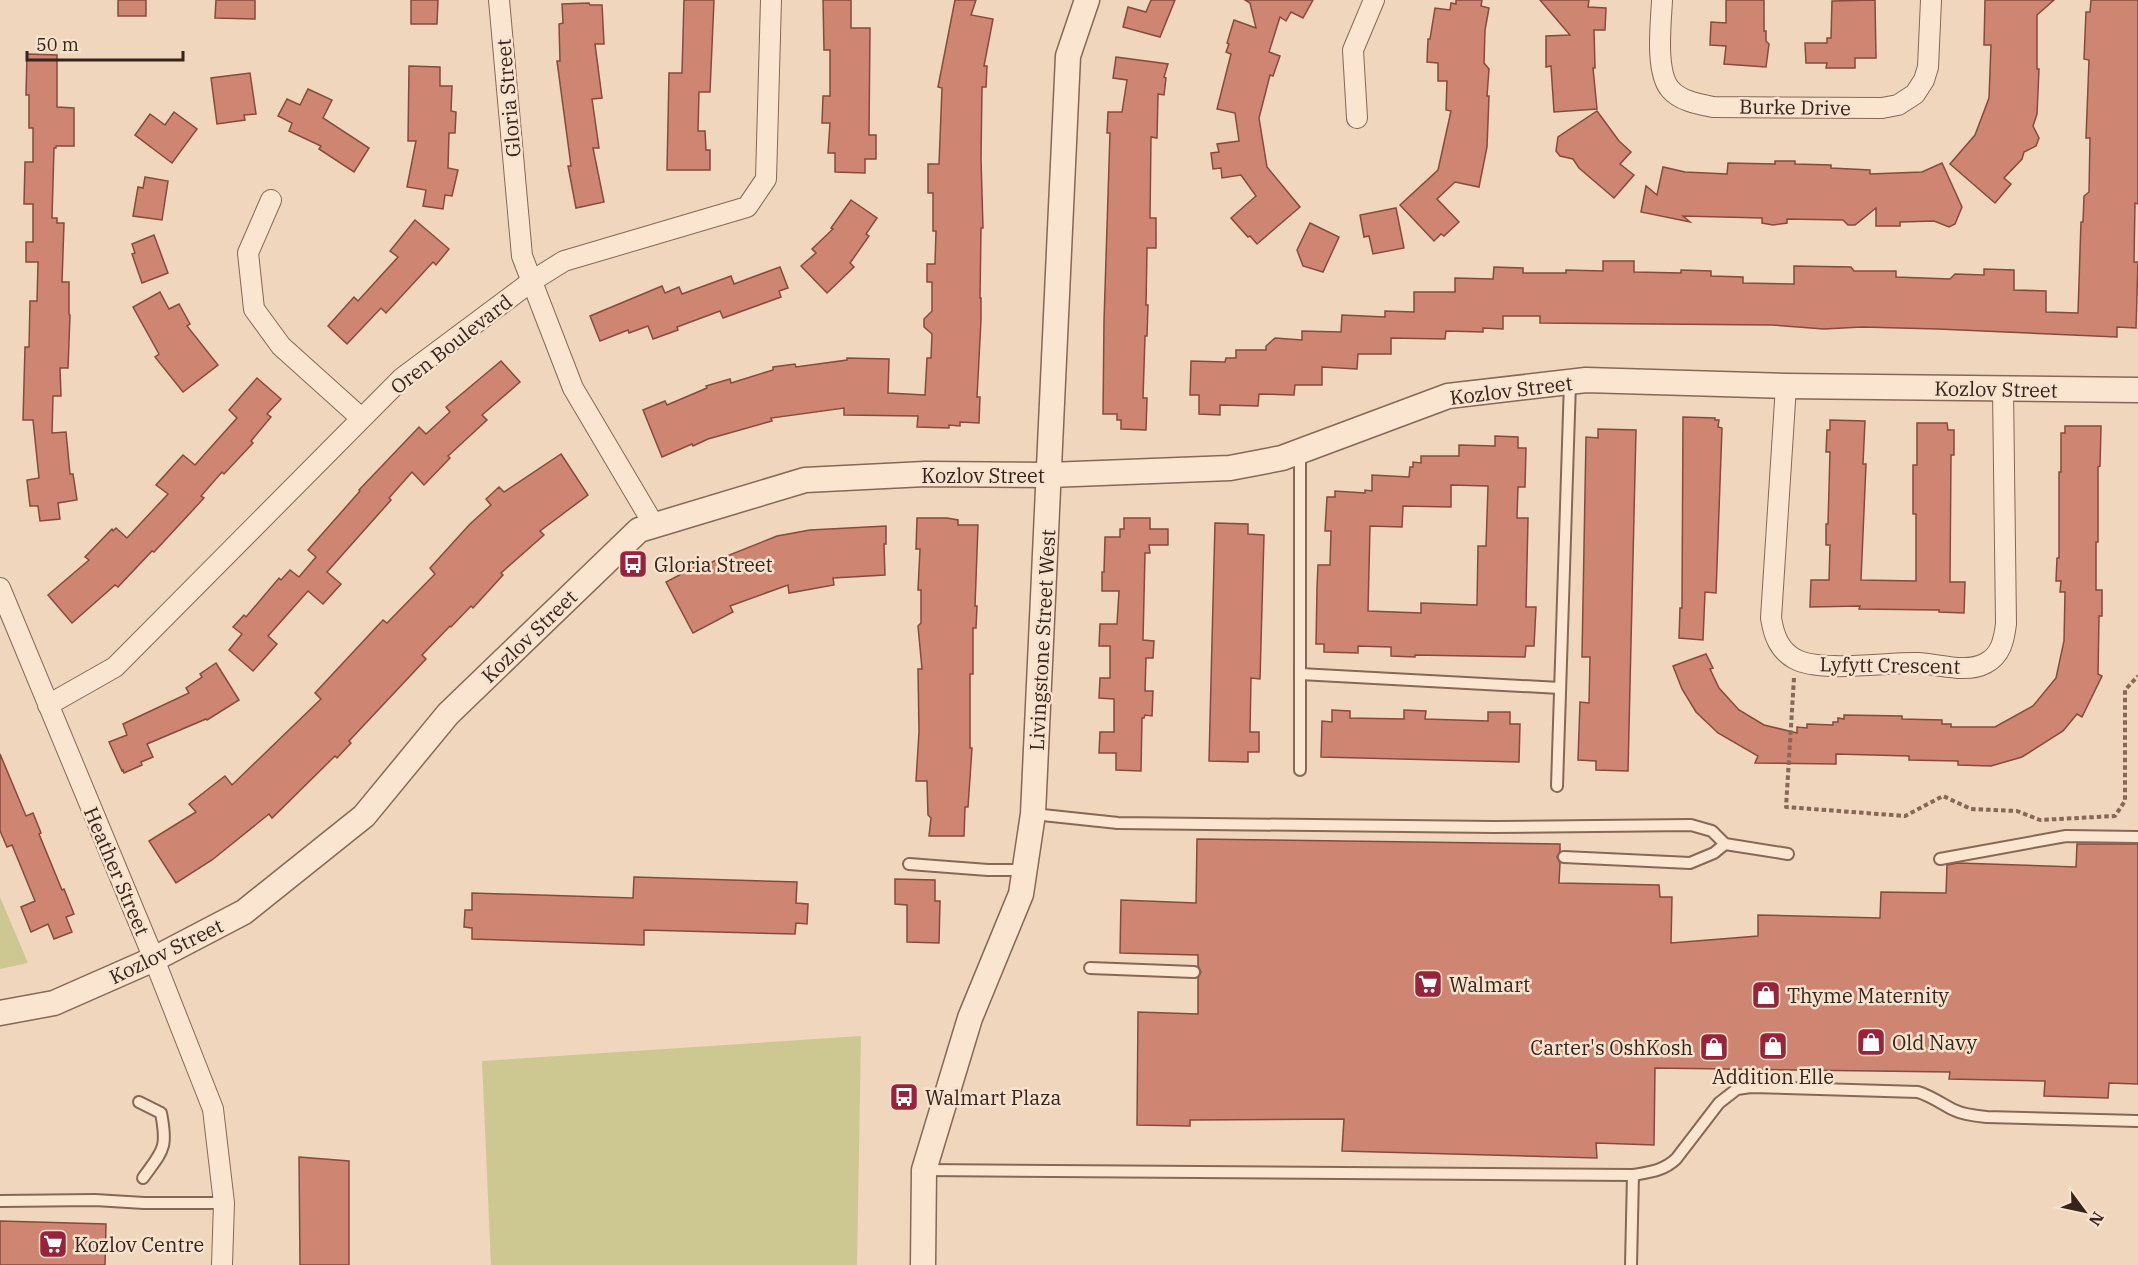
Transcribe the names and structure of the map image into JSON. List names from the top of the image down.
{
  "streets": {
    "street": [
      "Gloria Street",
      "Burke Drive",
      "Oren Boulevard",
      "Kozlov Street",
      "Livingstone Street West",
      "Lyfytt Crescent",
      "Heather Street"
    ]
  },
  "crossings": [
    ["Gloria Street", "Oren Boulevard"],
    ["Gloria Street", "Kozlov Street"],
    ["Oren Boulevard", "Heather Street"],
    ["Kozlov Street", "Livingstone Street West"],
    ["Kozlov Street", "Lyfytt Crescent"],
    ["Kozlov Street", "Heather Street"]
  ],
  "places": {
    "bus stop": ["Gloria Street", "Walmart Plaza"],
    "supermarket": ["Walmart", "Kozlov Centre"],
    "shop": [
      "Thyme Maternity",
      "Old Navy",
      "Addition Elle",
      "Carter's OshKosh"
    ]
  },
  "scale_bar": "50 m",
  "north": "bottom right"
}
